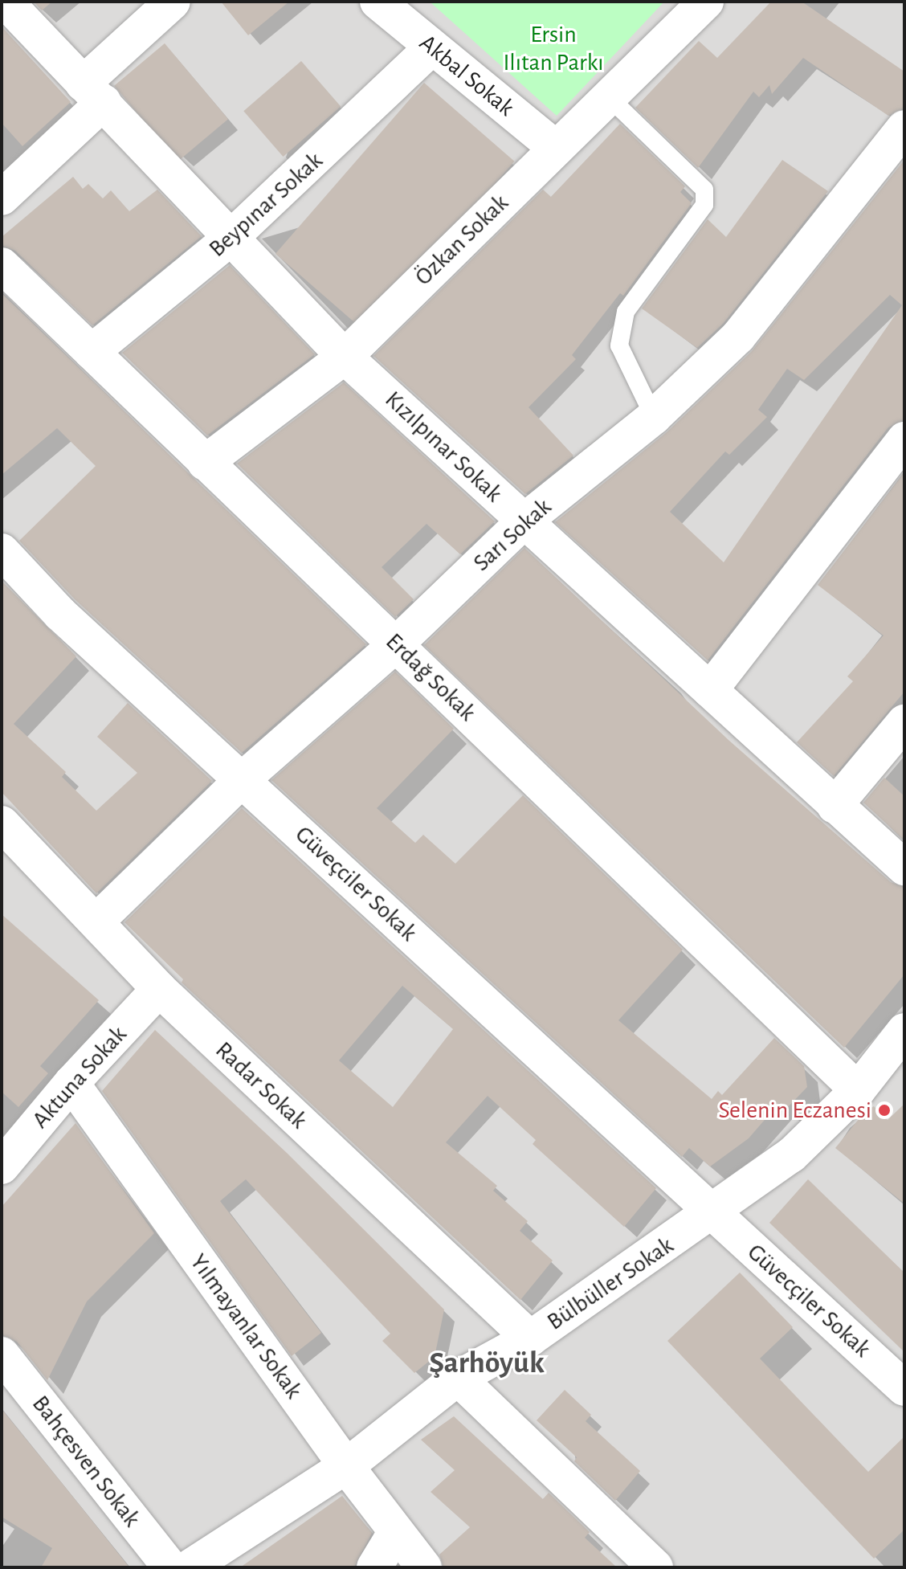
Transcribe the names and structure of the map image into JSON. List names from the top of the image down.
{
  "streets": {
    "street": [
      "Akbal Sokak",
      "Beypınar Sokak",
      "Özkan Sokak",
      "Kızılpınar Sokak",
      "Sarı Sokak",
      "Erdağ Sokak",
      "Güveçciler Sokak",
      "Aktuna Sokak",
      "Radar Sokak",
      "Bülbüller Sokak",
      "Güvecçiler Sokak",
      "Yılmayanlar Sokak",
      "Bahçesven Sokak"
    ]
  },
  "crossings": [
    ["Akbal Sokak", "Beypınar Sokak"],
    ["Akbal Sokak", "Özkan Sokak"],
    ["Beypınar Sokak", "Kızılpınar Sokak"],
    ["Beypınar Sokak", "Erdağ Sokak"],
    ["Özkan Sokak", "Kızılpınar Sokak"],
    ["Özkan Sokak", "Erdağ Sokak"],
    ["Kızılpınar Sokak", "Sarı Sokak"],
    ["Sarı Sokak", "Erdağ Sokak"],
    ["Sarı Sokak", "Güveçciler Sokak"],
    ["Sarı Sokak", "Radar Sokak"],
    ["Erdağ Sokak", "Bülbüller Sokak"],
    ["Güveçciler Sokak", "Bülbüller Sokak"],
    ["Güveçciler Sokak", "Güvecçiler Sokak"],
    ["Aktuna Sokak", "Radar Sokak"],
    ["Aktuna Sokak", "Yılmayanlar Sokak"],
    ["Radar Sokak", "Bülbüller Sokak"],
    ["Bülbüller Sokak", "Güvecçiler Sokak"],
    ["Bülbüller Sokak", "Yılmayanlar Sokak"]
  ],
  "districts": ["Şarhöyük"],
  "parks": ["Ersin Ilıtan Parkı"],
  "places": ["Selenin Eczanesi"]
}
